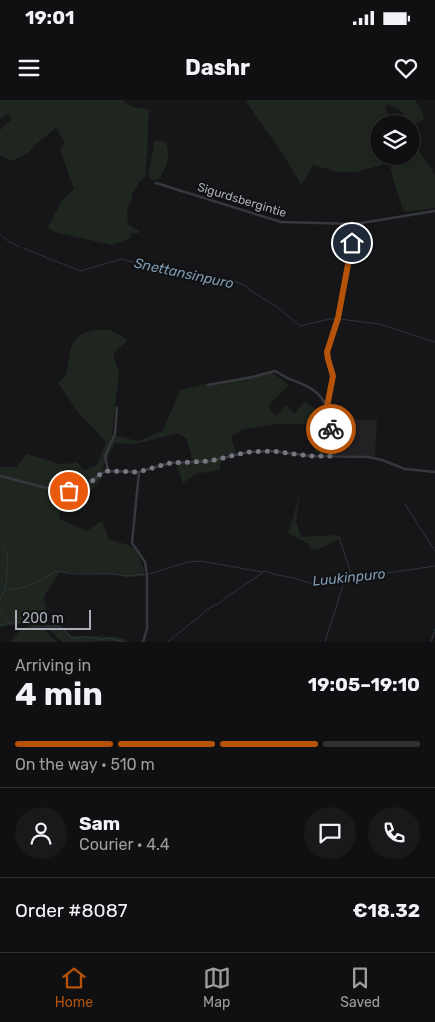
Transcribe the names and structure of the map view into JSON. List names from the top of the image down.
{
  "streets": {
    "street": ["Sigurdsbergintie"]
  },
  "water": ["Snettansinpuro", "Luukinpuro"],
  "scale_bar": "200 m",
  "page": {
    "status": "19:01",
    "header": "Dashr",
    "scale": "200 m",
    "heading": ["4 min", "Arriving in", "19:05–19:10"],
    "panel": [
      "Sam",
      "Courier · 4.4",
      "Order #8087",
      "€18.32"
    ],
    "bar": "On the way · 510 m",
    "tabs": ["Home", "Map", "Saved"]
  }
}
